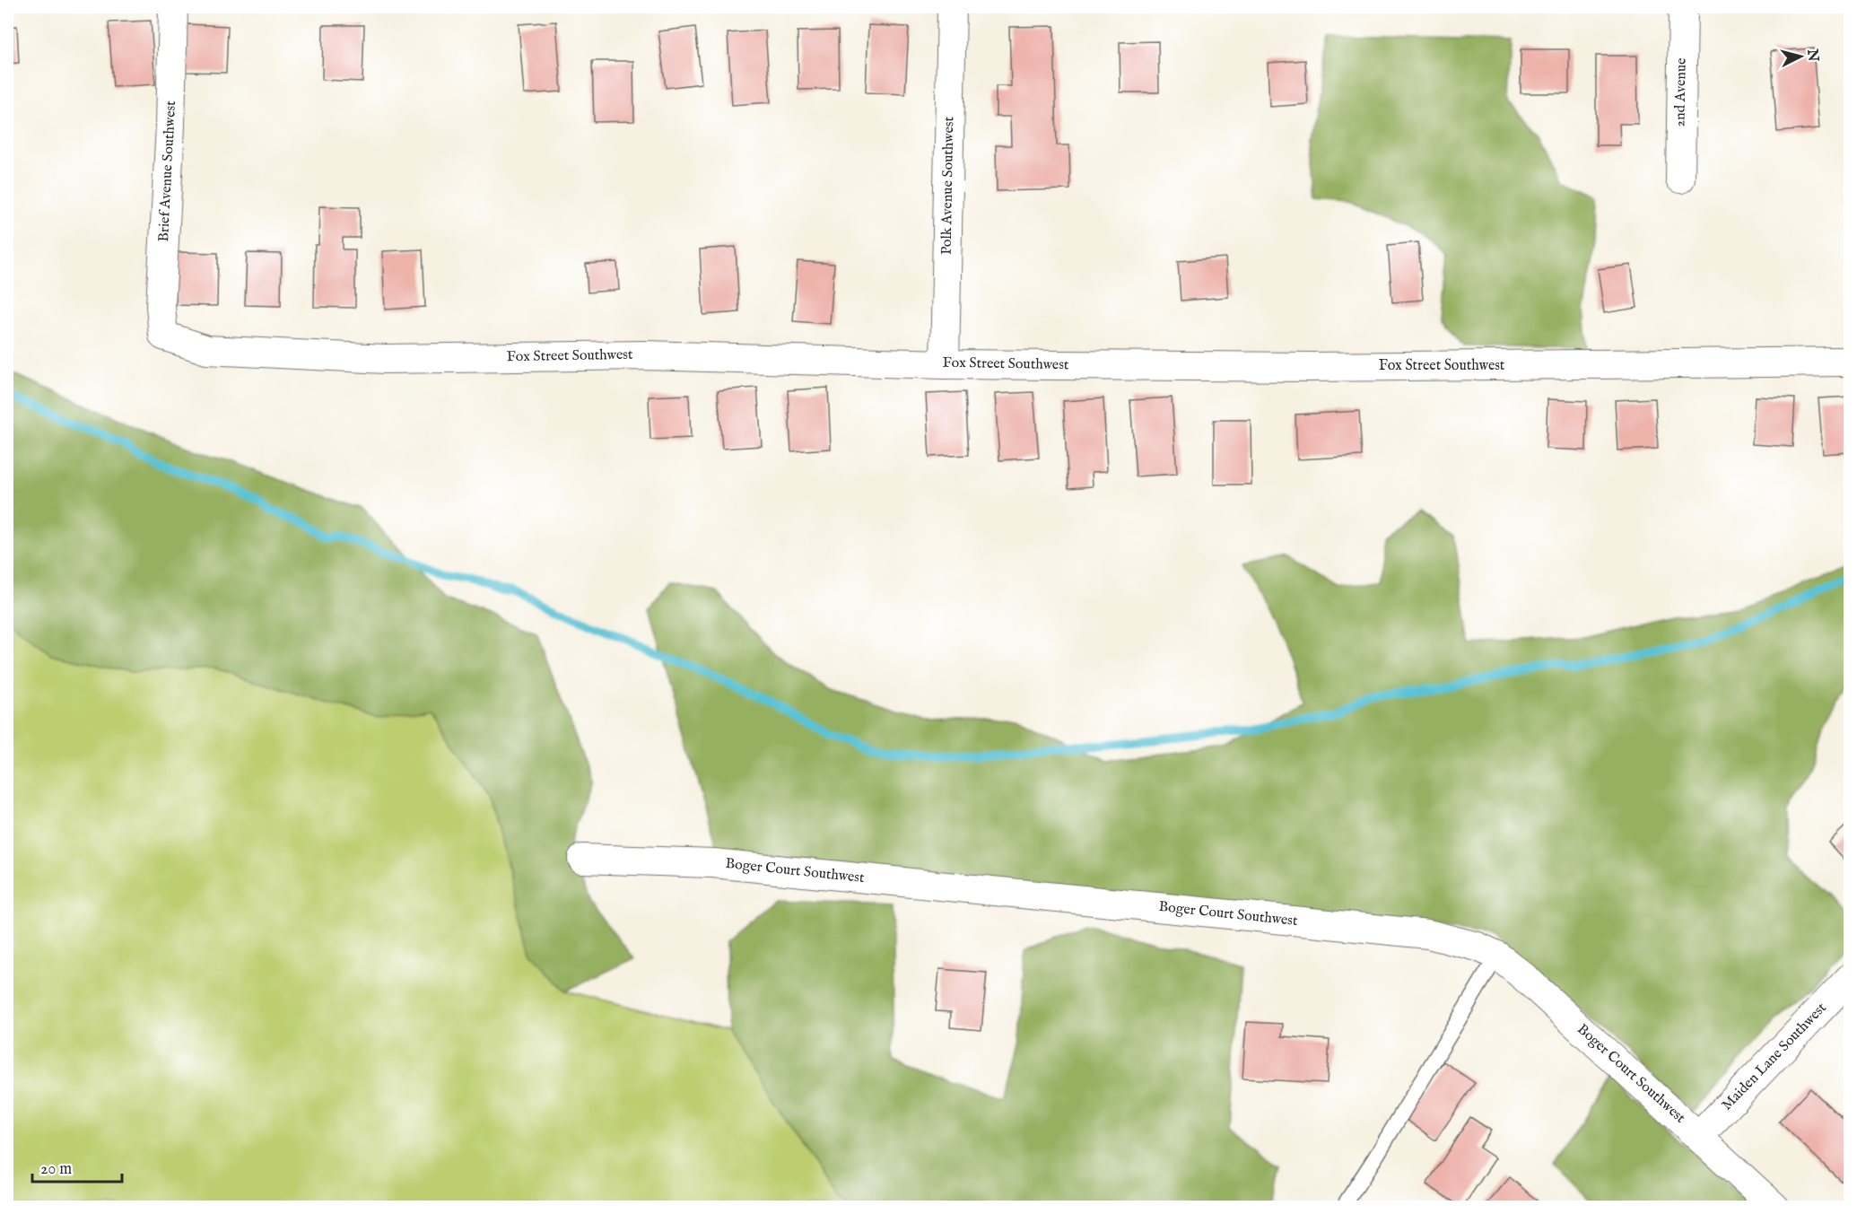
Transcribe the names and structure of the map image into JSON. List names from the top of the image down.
{
  "streets": {
    "street": [
      "2nd Avenue",
      "Brief Avenue Southwest",
      "Polk Avenue Southwest",
      "Fox Street Southwest",
      "Boger Court Southwest",
      "Maiden Lane Southwest"
    ]
  },
  "crossings": [
    ["Brief Avenue Southwest", "Fox Street Southwest"],
    ["Polk Avenue Southwest", "Fox Street Southwest"],
    ["Boger Court Southwest", "Maiden Lane Southwest"]
  ],
  "scale_bar": "20 m",
  "north": "right"
}
